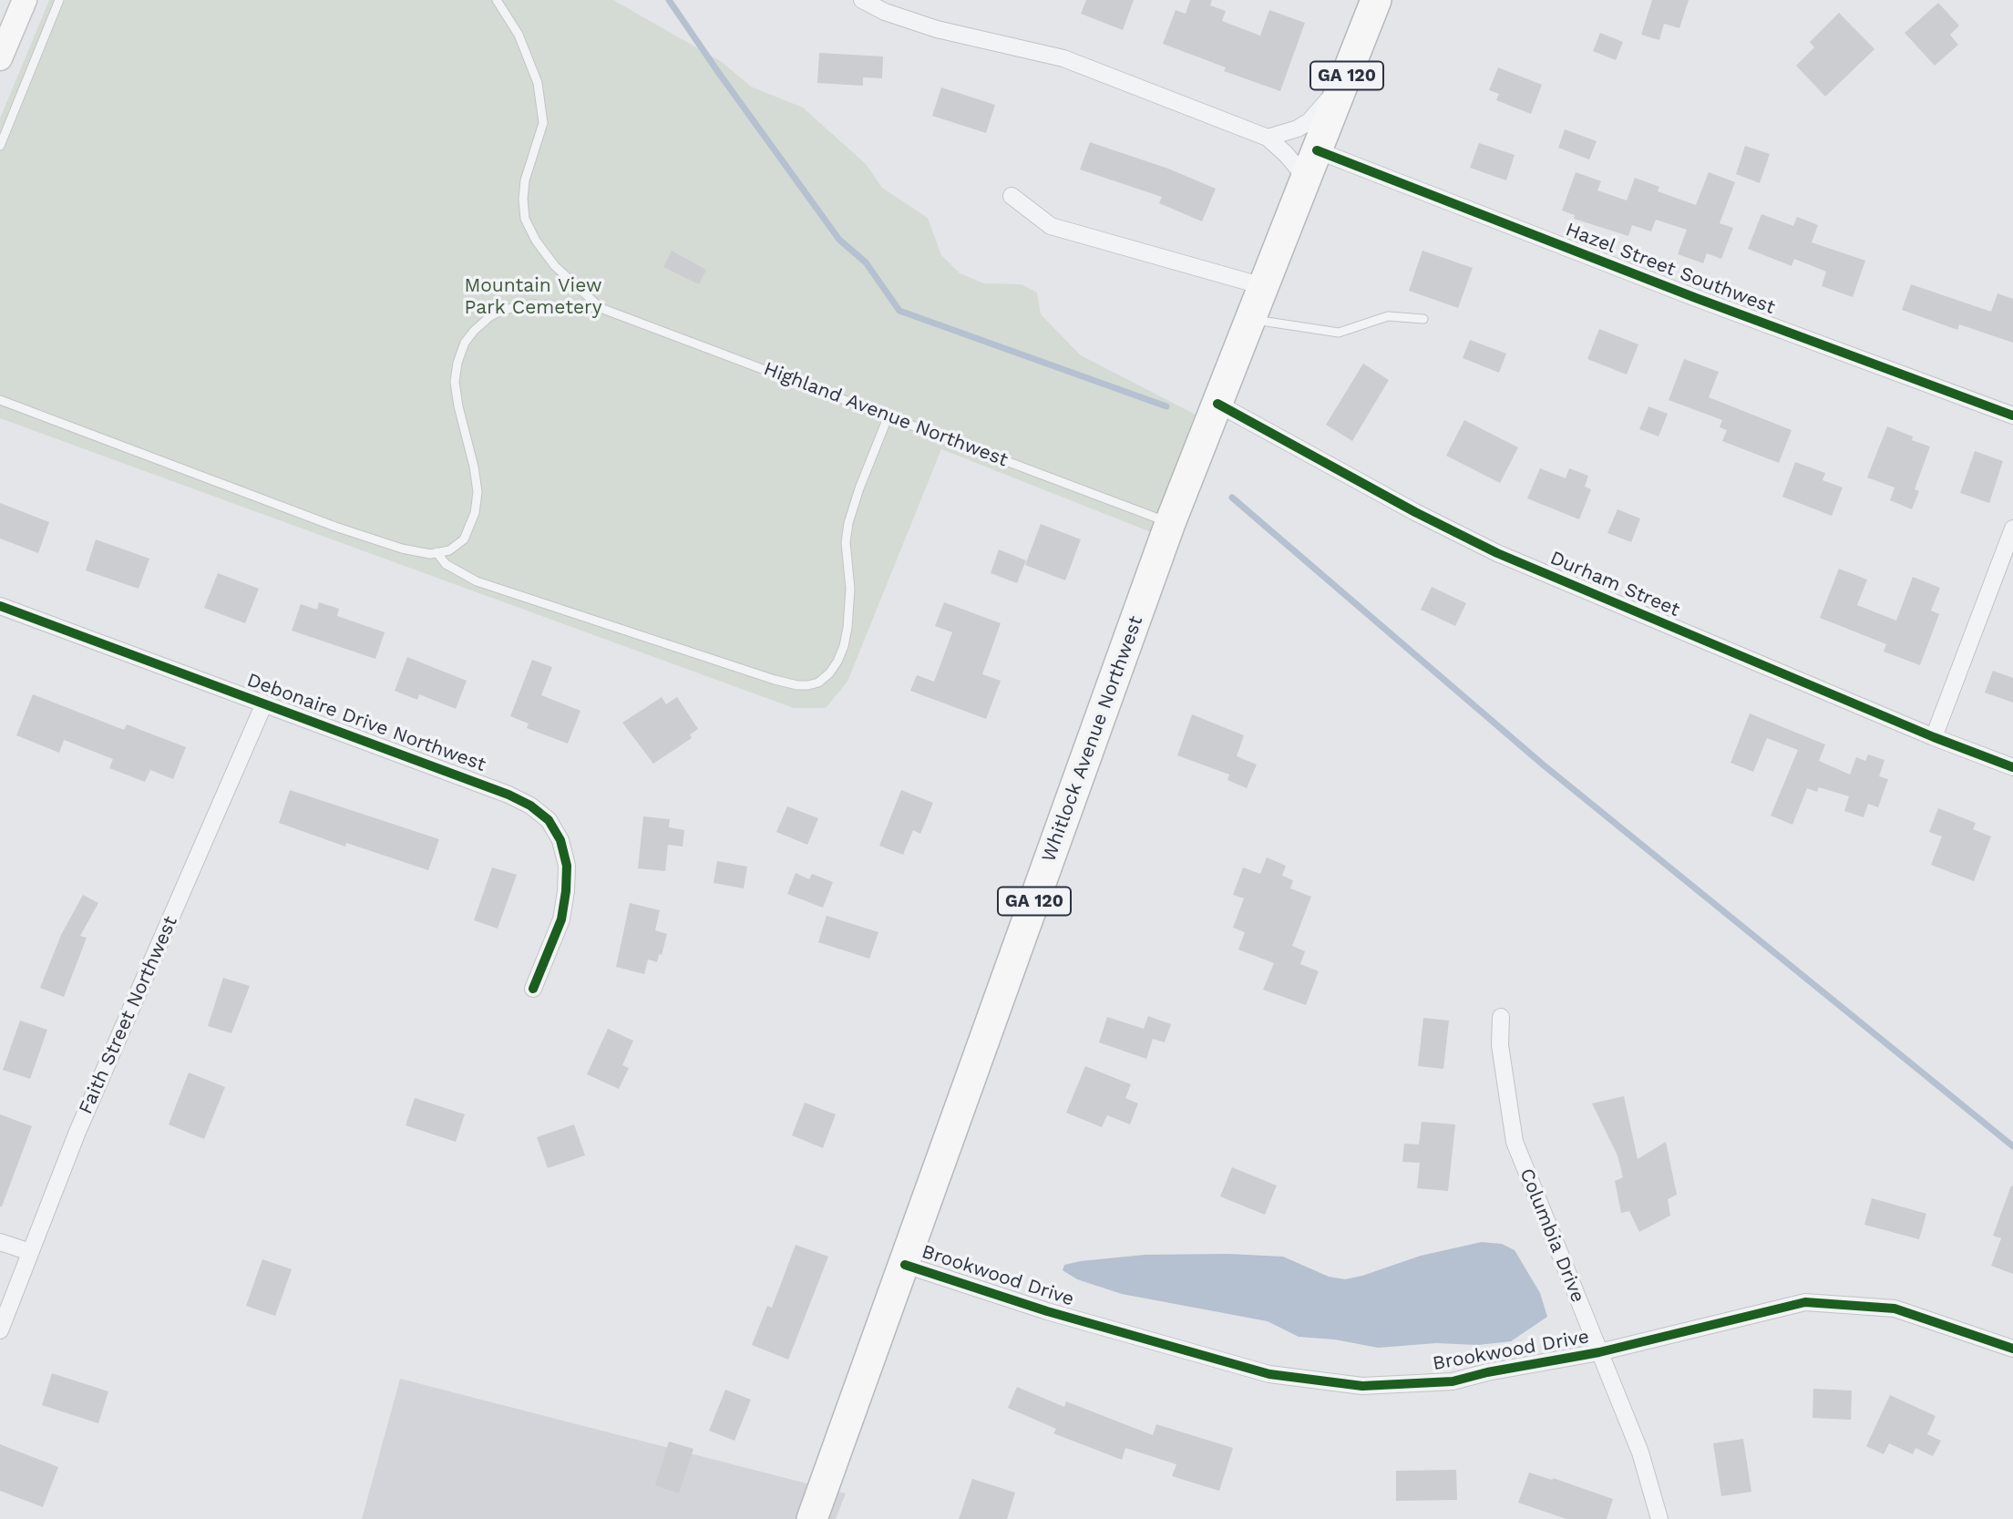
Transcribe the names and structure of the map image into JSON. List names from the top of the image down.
{
  "streets": {
    "highway": ["GA 120", "Whitlock Avenue Northwest"],
    "street": [
      "Hazel Street Southwest",
      "Durham Street",
      "Debonaire Drive Northwest",
      "Faith Street Northwest",
      "Columbia Drive",
      "Brookwood Drive"
    ],
    "lane": ["Highland Avenue Northwest"]
  },
  "crossings": [
    ["Hazel Street Southwest", "Whitlock Avenue Northwest"],
    ["Highland Avenue Northwest", "Whitlock Avenue Northwest"],
    ["Durham Street", "Whitlock Avenue Northwest"],
    ["Debonaire Drive Northwest", "Faith Street Northwest"],
    ["Whitlock Avenue Northwest", "Brookwood Drive"],
    ["Columbia Drive", "Brookwood Drive"]
  ],
  "parks": ["Mountain View Park Cemetery"]
}
